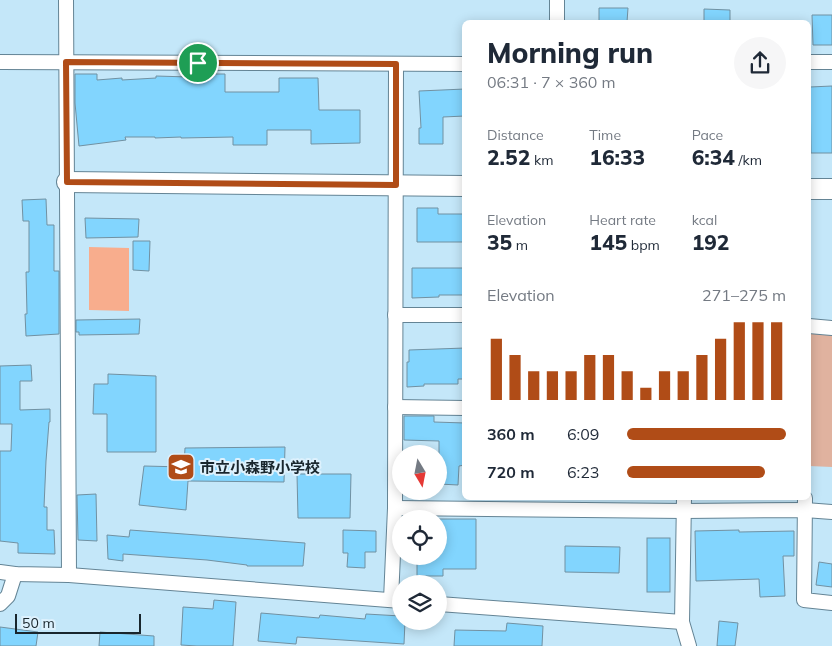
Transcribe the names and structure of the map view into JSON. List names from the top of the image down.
{
  "places": {
    "school or university": ["市立小森野小学校"]
  },
  "scale_bar": "50 m",
  "north": "bottom",
  "page": {
    "heading": ["Morning run", "06:31 · 7 × 360 m"],
    "stats": [
      ["Distance", "2.52 km"],
      ["Time", "16:33"],
      ["Pace", "6:34 /km"],
      ["Elevation", "35 m"],
      ["Heart rate", "145 bpm"],
      ["kcal", "192"]
    ],
    "chart": ["Elevation", "271–275 m"],
    "list": [
      {
        "name": "360 m",
        "note": "6:09"
      },
      {
        "name": "720 m",
        "note": "6:23"
      }
    ],
    "scale": "50 m"
  }
}
